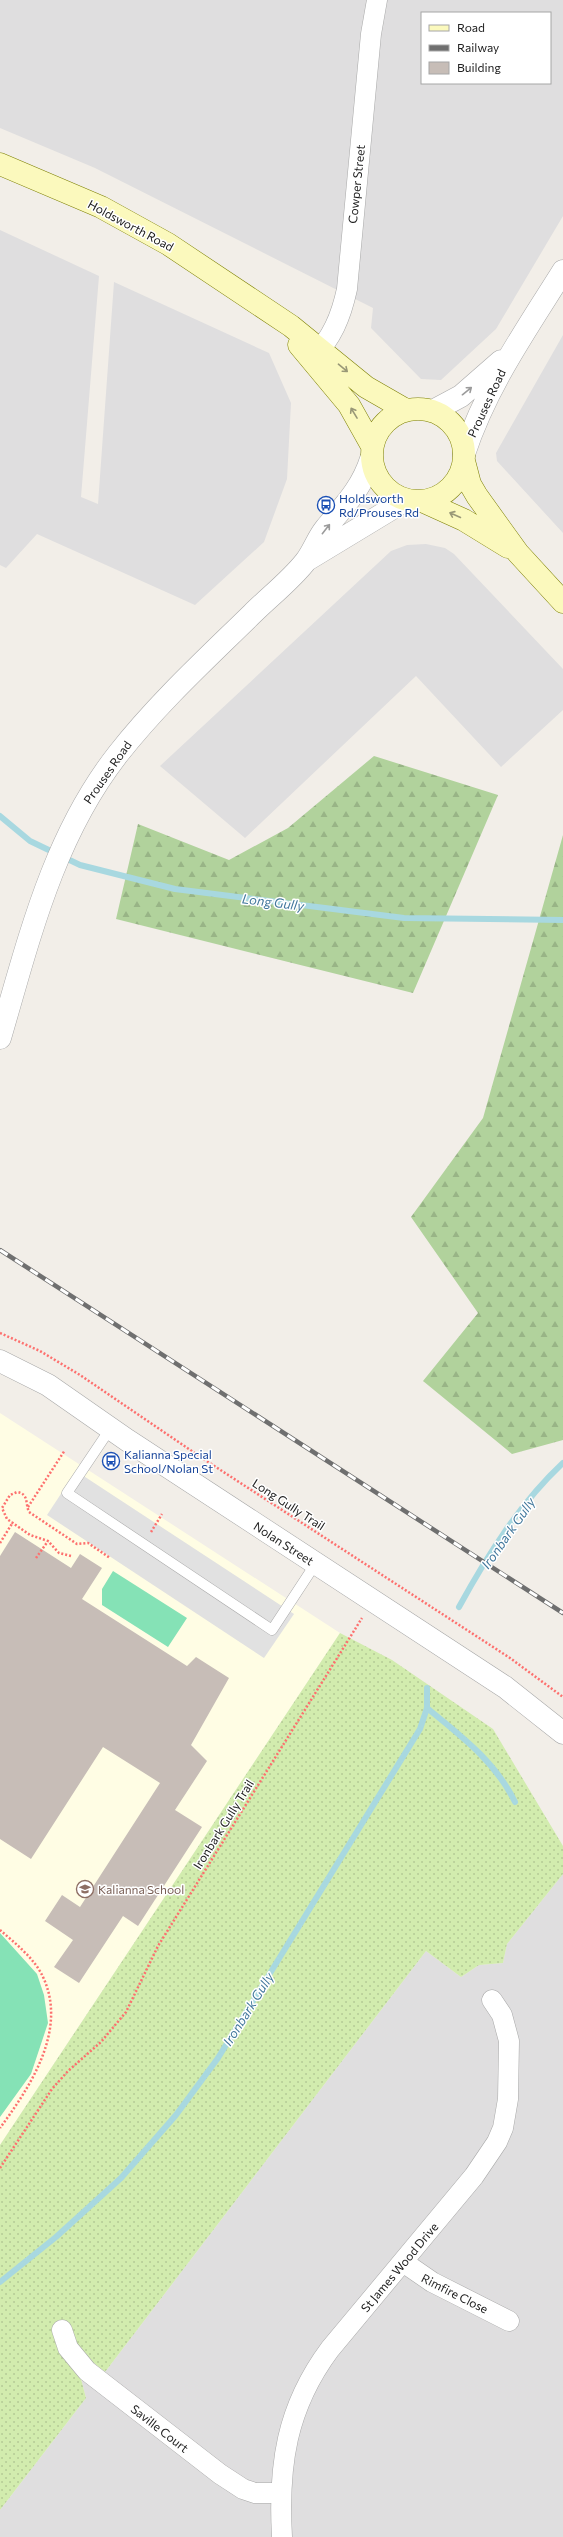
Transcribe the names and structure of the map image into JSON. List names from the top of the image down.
{
  "streets": {
    "main road": ["Holdsworth Road"],
    "street": [
      "Cowper Street",
      "Prouses Road",
      "Nolan Street",
      "St James Wood Drive",
      "Rimfire Close",
      "Saville Court"
    ],
    "path": ["Long Gully Trail", "Ironbark Gully Trail"]
  },
  "crossings": [
    ["Cowper Street", "Holdsworth Road"],
    ["Holdsworth Road", "Prouses Road"],
    ["Nolan Street", "Ironbark Gully Trail"],
    ["St James Wood Drive", "Rimfire Close"],
    ["St James Wood Drive", "Saville Court"]
  ],
  "water": ["Long Gully", "Ironbark Gully"],
  "places": {
    "bus stop": ["Holdsworth Rd/Prouses Rd", "Kalianna Special School/Nolan St"],
    "school or university": ["Kalianna School"]
  },
  "legend": ["Road", "Railway", "Building"]
}
